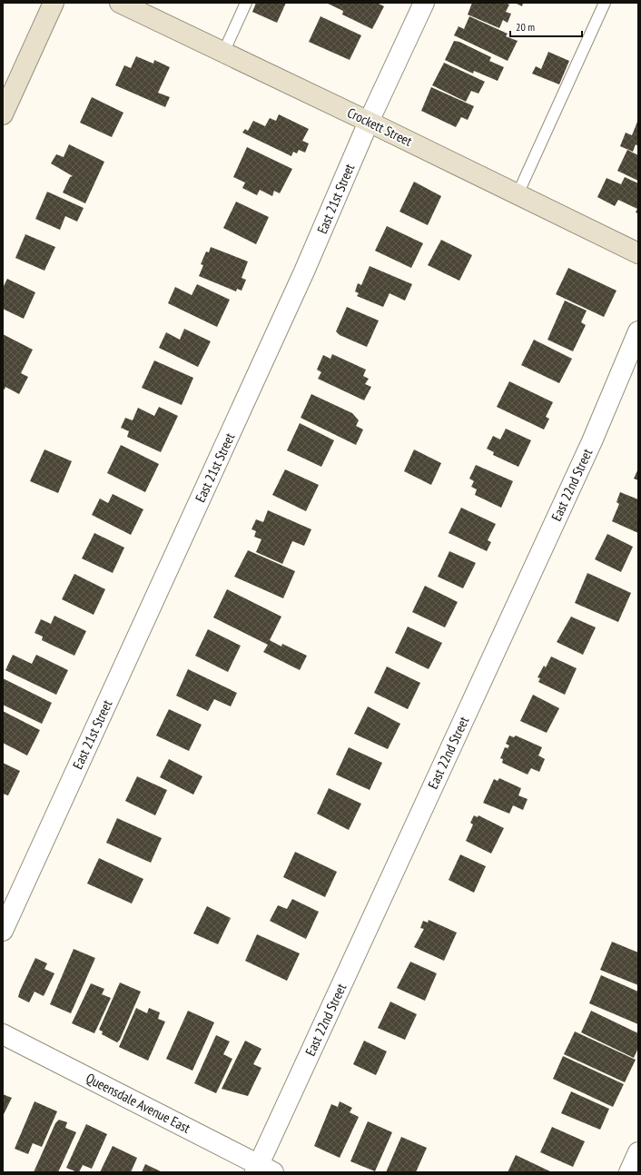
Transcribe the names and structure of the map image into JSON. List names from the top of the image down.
{
  "streets": {
    "street": [
      "Crockett Street",
      "East 21st Street",
      "East 22nd Street",
      "Queensdale Avenue East"
    ]
  },
  "crossings": [
    ["Crockett Street", "East 21st Street"],
    ["East 22nd Street", "Queensdale Avenue East"]
  ],
  "scale_bar": "20 m"
}
